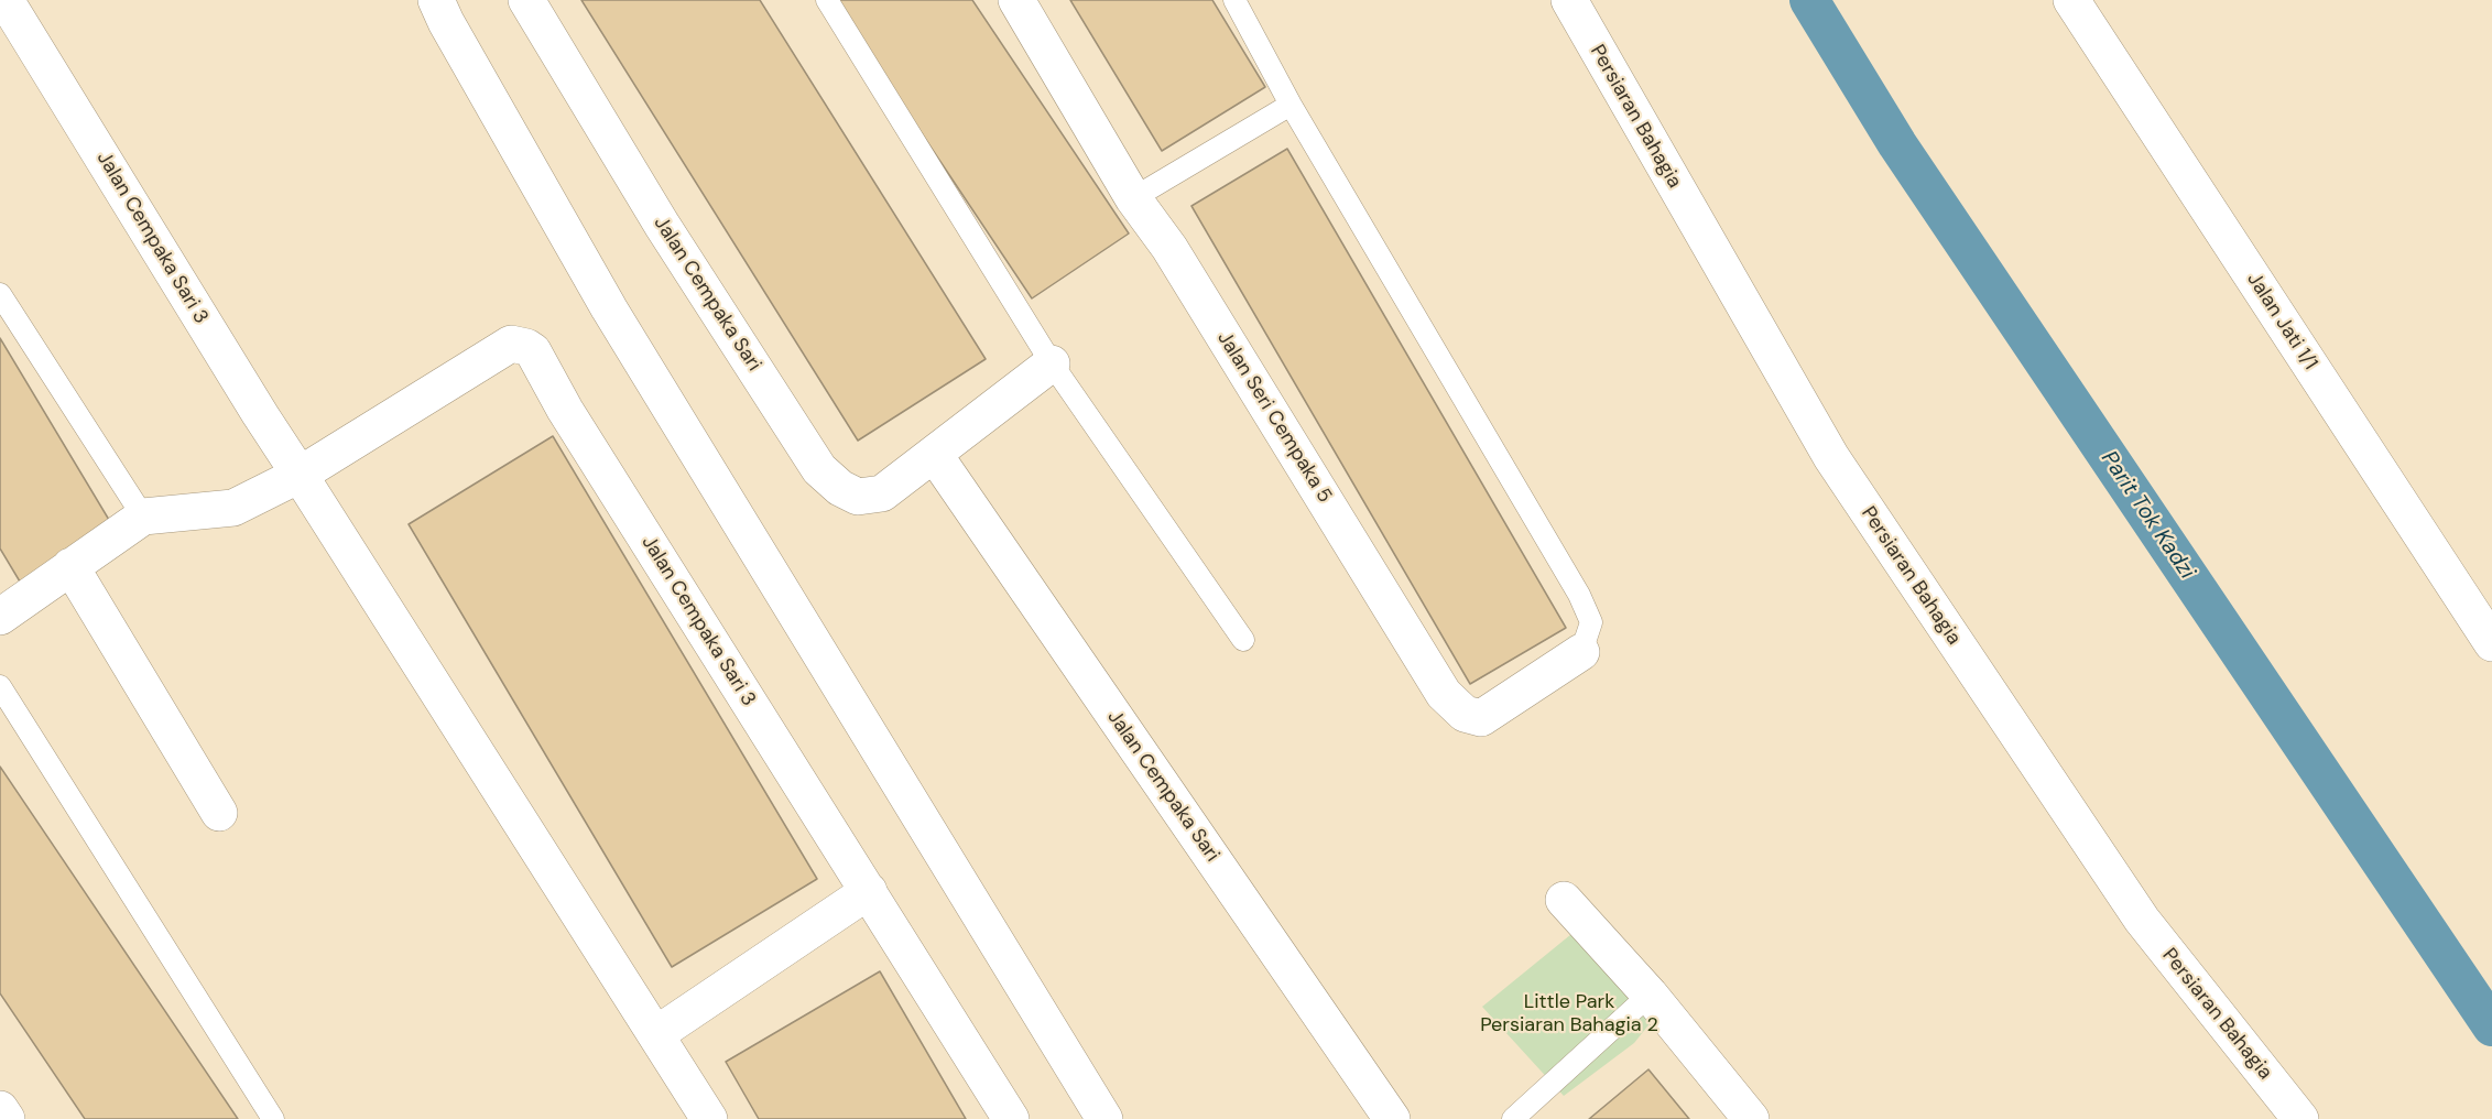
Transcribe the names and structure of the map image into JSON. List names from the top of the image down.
{
  "streets": {
    "street": [
      "Persiaran Bahagia",
      "Jalan Cempaka Sari 3",
      "Jalan Cempaka Sari",
      "Jalan Jati 1/1",
      "Jalan Seri Cempaka 5"
    ]
  },
  "water": ["Parit Tok Kadzi"],
  "parks": ["Little Park Persiaran Bahagia 2"]
}
